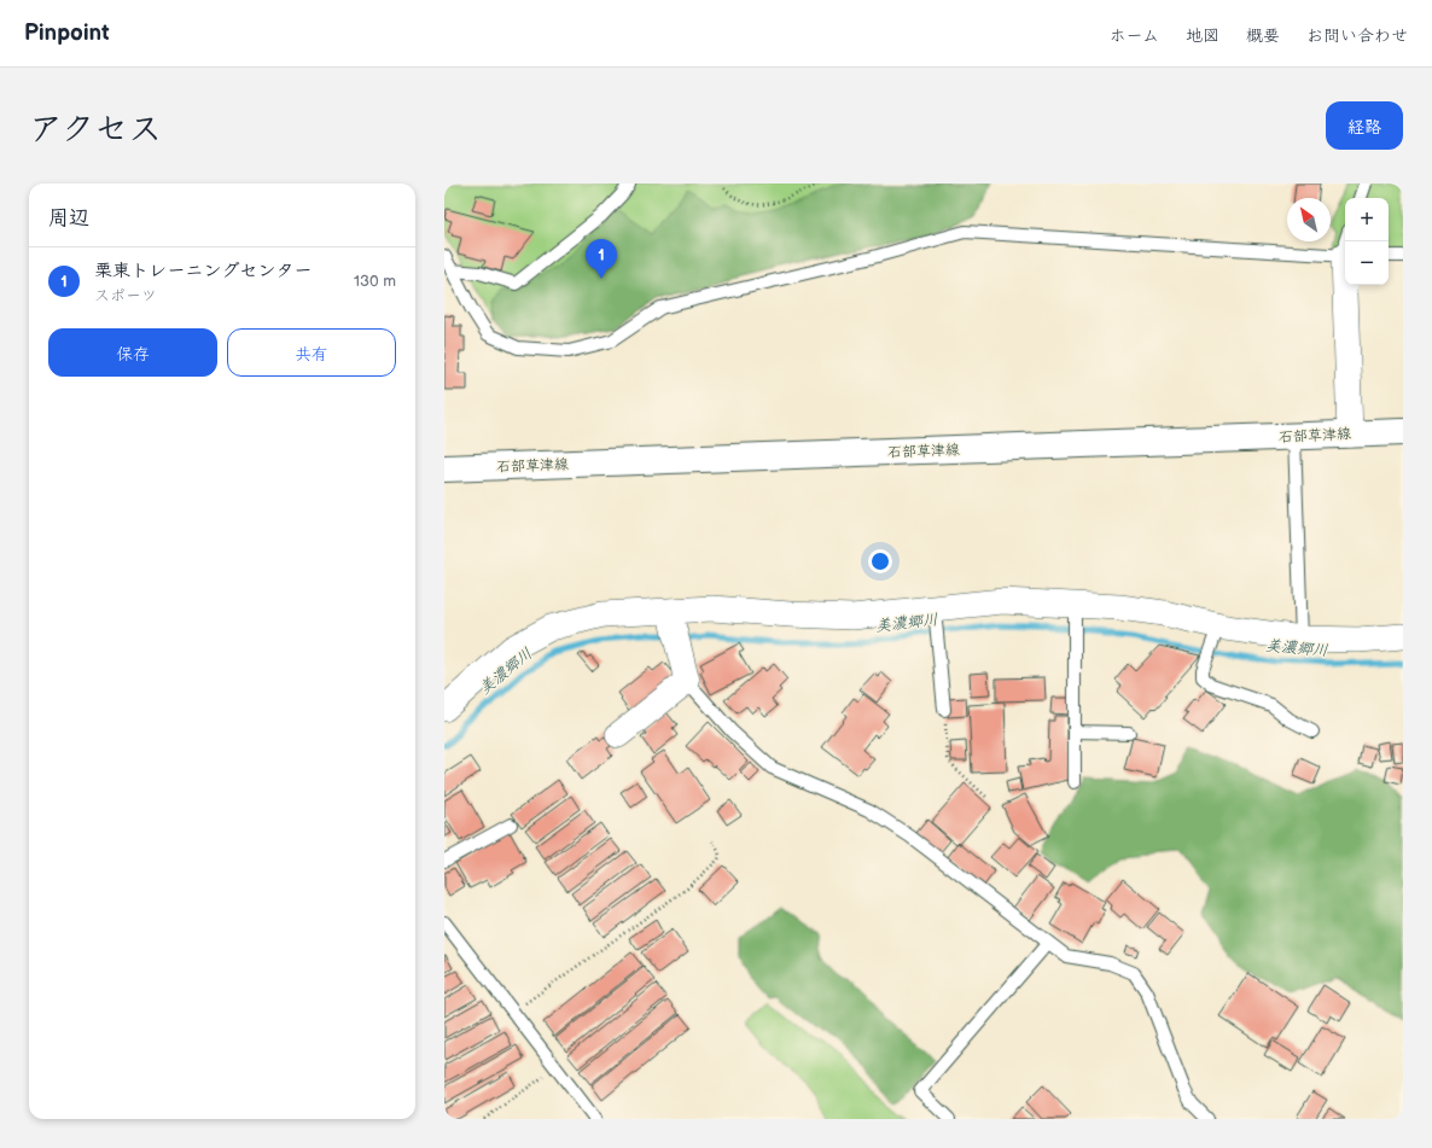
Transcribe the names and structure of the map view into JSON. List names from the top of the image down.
{
  "streets": {
    "main road": ["石部草津線"]
  },
  "water": ["美濃郷川"],
  "north": "top left",
  "page": {
    "header": "Pinpoint",
    "nav": [
      "ホーム",
      "地図",
      "概要",
      "お問い合わせ"
    ],
    "title": "アクセス",
    "buttons": [
      "経路",
      ["保存", "共有"]
    ],
    "heading": "周辺",
    "map_buttons": ["+", "−"],
    "pins": "1",
    "list": [
      {
        "mark": "1",
        "name": "栗東トレーニングセンター",
        "note": "スポーツ",
        "value": "130 m"
      }
    ]
  }
}
